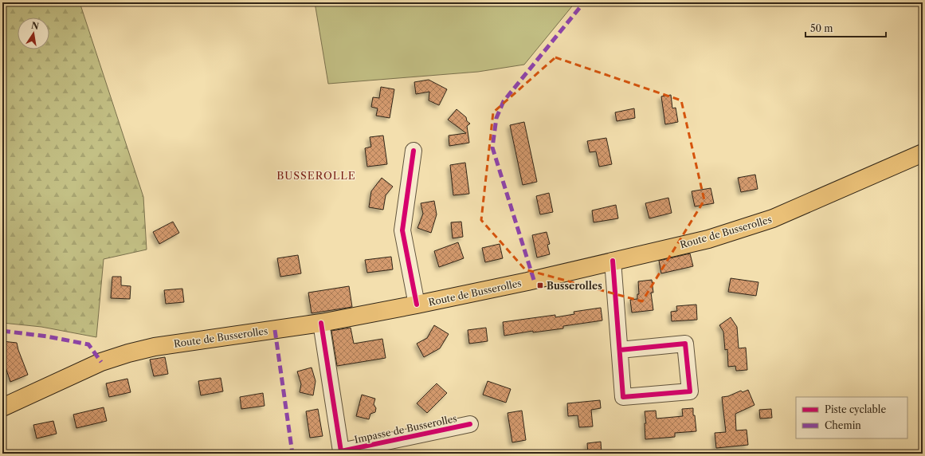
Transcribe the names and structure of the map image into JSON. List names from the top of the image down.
{
  "streets": {
    "main road": ["Route de Busserolles"],
    "street": ["Impasse de Busserolles"]
  },
  "crossings": [
    ["Route de Busserolles", "Impasse de Busserolles"]
  ],
  "districts": ["BUSSEROLLE"],
  "places": {
    "transit": ["Busserolles"]
  },
  "legend": ["Piste cyclable", "Chemin"],
  "scale_bar": "50 m",
  "north": "top"
}
